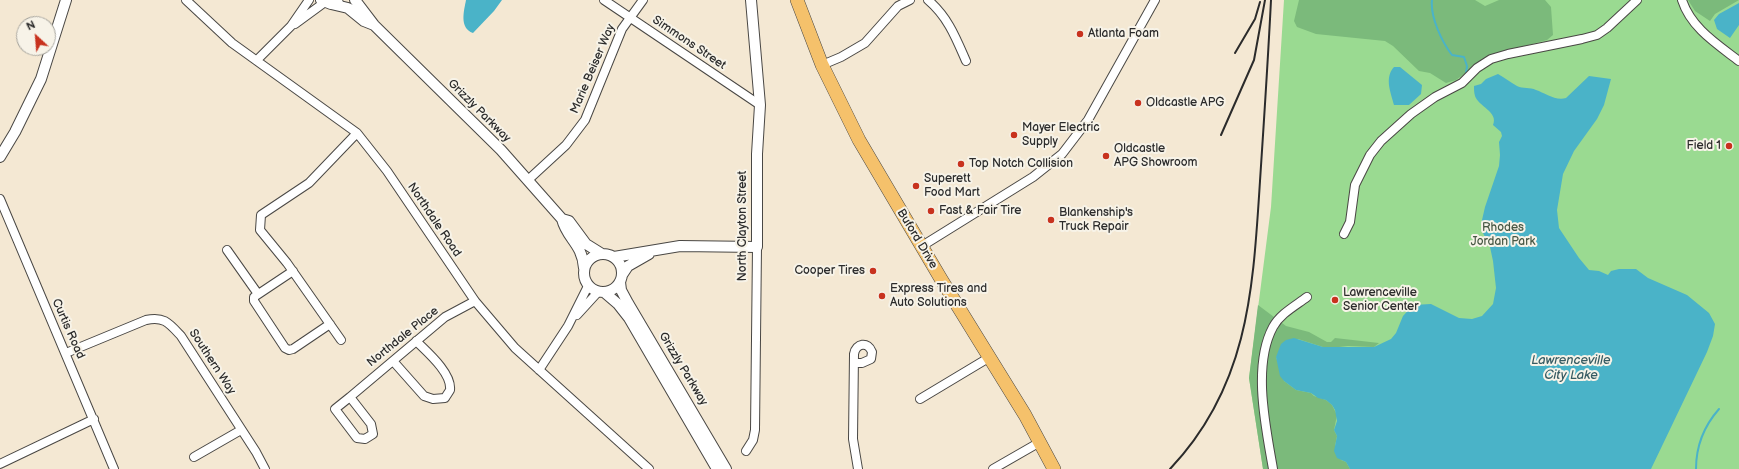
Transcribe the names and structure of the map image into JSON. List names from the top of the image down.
{
  "streets": {
    "highway": ["Buford Drive"],
    "street": [
      "Simmons Street",
      "Marie Beiser Way",
      "Grizzly Parkway",
      "Northdale Road",
      "North Clayton Street",
      "Curtis Road",
      "Northdale Place",
      "Southern Way"
    ]
  },
  "crossings": [
    ["Simmons Street", "Marie Beiser Way"],
    ["Simmons Street", "North Clayton Street"],
    ["Marie Beiser Way", "Grizzly Parkway"],
    ["Northdale Road", "Northdale Place"],
    ["Curtis Road", "Southern Way"]
  ],
  "water": ["Lawrenceville City Lake"],
  "parks": ["Rhodes Jordan Park"],
  "places": [
    "Atlanta Foam",
    "Oldcastle APG",
    "Mayer Electric Supply",
    "Field 1",
    "Oldcastle APG Showroom",
    "Top Notch Collision",
    "Superett Food Mart",
    "Fast & Fair Tire",
    "Blankenship's Truck Repair",
    "Cooper Tires",
    "Express Tires and Auto Solutions",
    "Lawrenceville Senior Center"
  ],
  "north": "top left"
}
